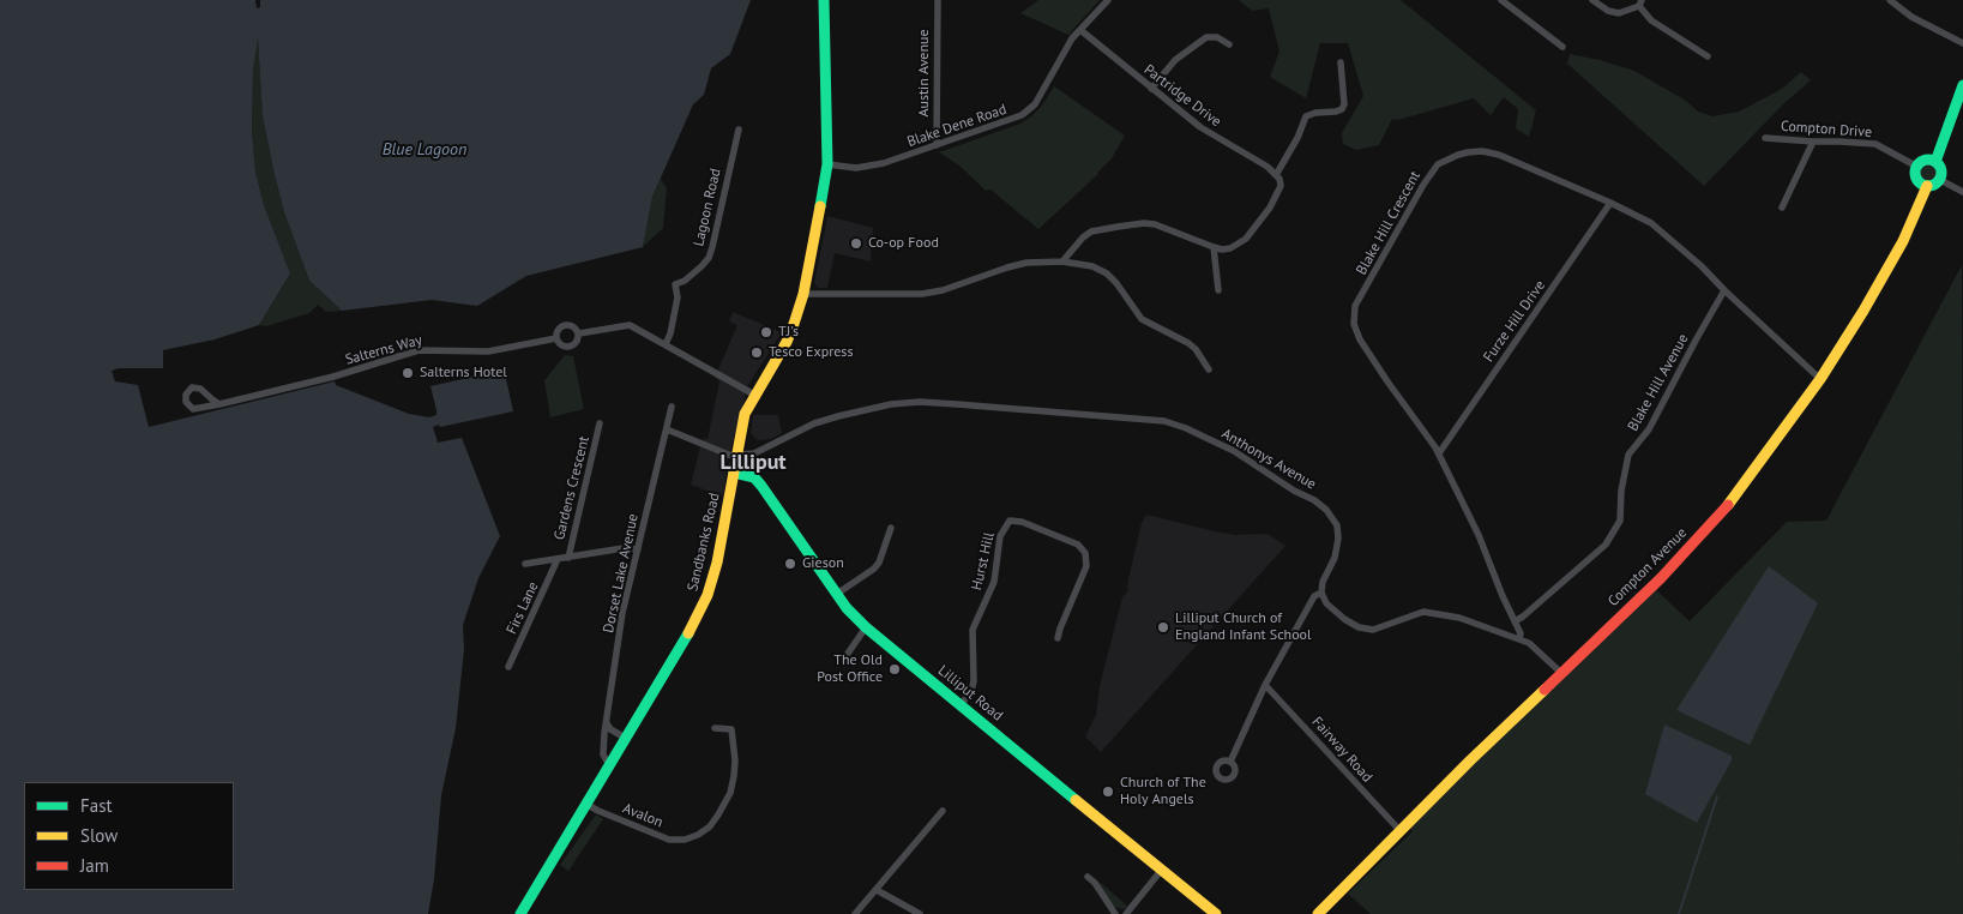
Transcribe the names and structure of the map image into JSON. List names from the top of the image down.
{
  "streets": {
    "street": [
      "Austin Avenue",
      "Partridge Drive",
      "Blake Dene Road",
      "Compton Drive",
      "Lagoon Road",
      "Blake Hill Crescent",
      "Furze Hill Drive",
      "Salterns Way",
      "Blake Hill Avenue",
      "Anthonys Avenue",
      "Gardens Crescent",
      "Sandbanks Road",
      "Hurst Hill",
      "Compton Avenue",
      "Dorset Lake Avenue",
      "Firs Lane",
      "Lilliput Road",
      "Fairway Road",
      "Avalon"
    ]
  },
  "crossings": [
    ["Austin Avenue", "Blake Dene Road"],
    ["Partridge Drive", "Blake Dene Road"],
    ["Blake Dene Road", "Sandbanks Road"],
    ["Compton Drive", "Compton Avenue"],
    ["Lagoon Road", "Salterns Way"],
    ["Blake Hill Crescent", "Furze Hill Drive"],
    ["Blake Hill Crescent", "Blake Hill Avenue"],
    ["Blake Hill Crescent", "Compton Avenue"],
    ["Salterns Way", "Sandbanks Road"],
    ["Anthonys Avenue", "Sandbanks Road"],
    ["Anthonys Avenue", "Fairway Road"],
    ["Sandbanks Road", "Dorset Lake Avenue"],
    ["Sandbanks Road", "Lilliput Road"],
    ["Sandbanks Road", "Avalon"],
    ["Hurst Hill", "Lilliput Road"],
    ["Compton Avenue", "Fairway Road"]
  ],
  "districts": ["Lilliput"],
  "water": ["Blue Lagoon"],
  "places": [
    "Co-op Food",
    "TJ's",
    "Tesco Express",
    "Salterns Hotel",
    "Gieson",
    "Lilliput Church of England Infant School",
    "The Old Post Office",
    "Church of The Holy Angels"
  ],
  "legend": ["Fast", "Slow", "Jam"]
}
